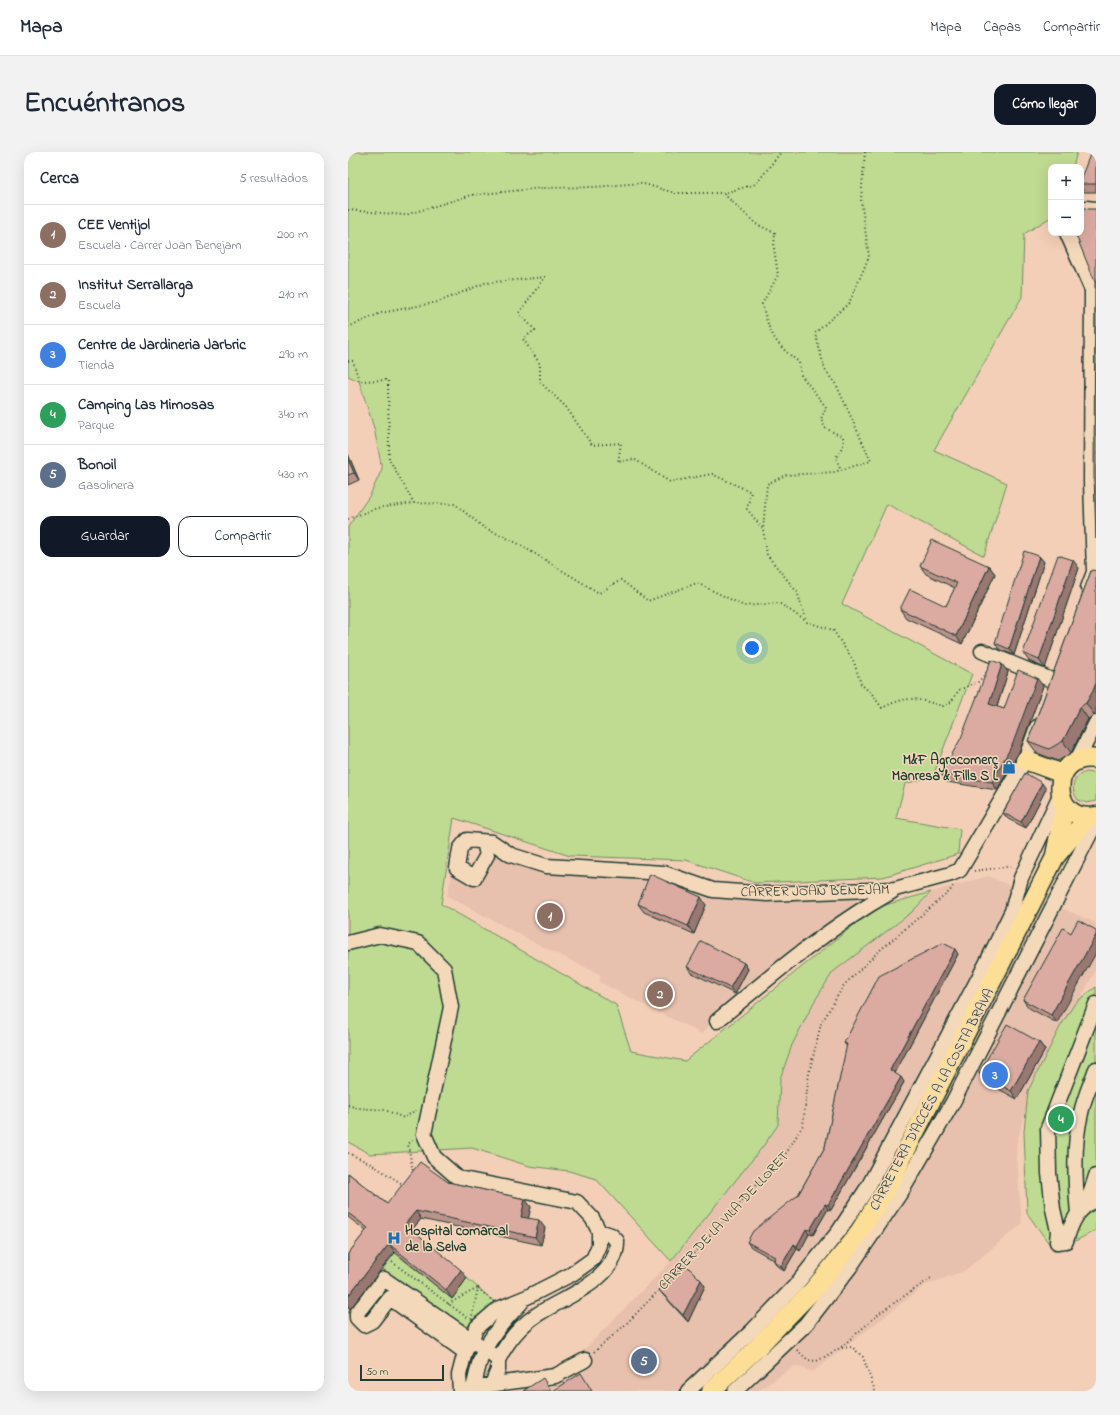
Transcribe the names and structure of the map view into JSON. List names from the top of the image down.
{
  "streets": {
    "main road": ["CARRETERA D'ACCÉS A LA COSTA BRAVA"],
    "street": ["CARRER JOAN BENEJAM"],
    "path": ["CARRER DE LA VILA DE LLORET"]
  },
  "crossings": [
    ["CARRER JOAN BENEJAM", "CARRER DE LA VILA DE LLORET"]
  ],
  "places": {
    "shop": ["M&F Agrocomerç Manresa & Fills S L"],
    "hospital": ["Hospital comarcal de la Selva"]
  },
  "scale_bar": "50 m",
  "page": {
    "header": "Mapa",
    "nav": ["Mapa", "Capas", "Compartir"],
    "title": "Encuéntranos",
    "buttons": [
      "Cómo llegar",
      ["Guardar", "Compartir"]
    ],
    "heading": ["Cerca", "5 resultados"],
    "map_buttons": ["+", "−"],
    "list": [
      {
        "mark": "1",
        "name": "CEE Ventijol",
        "note": "Escuela · Carrer Joan Benejam",
        "value": "200 m"
      },
      {
        "mark": "2",
        "name": "Institut Serrallarga",
        "note": "Escuela",
        "value": "210 m"
      },
      {
        "mark": "3",
        "name": "Centre de Jardineria Jarbric",
        "note": "Tienda",
        "value": "290 m"
      },
      {
        "mark": "4",
        "name": "Camping Las Mimosas",
        "note": "Parque",
        "value": "340 m"
      },
      {
        "mark": "5",
        "name": "Bonoil",
        "note": "Gasolinera",
        "value": "430 m"
      }
    ],
    "pins": [
      "1",
      "2",
      "3",
      "4",
      "5"
    ],
    "scale": "50 m"
  }
}
